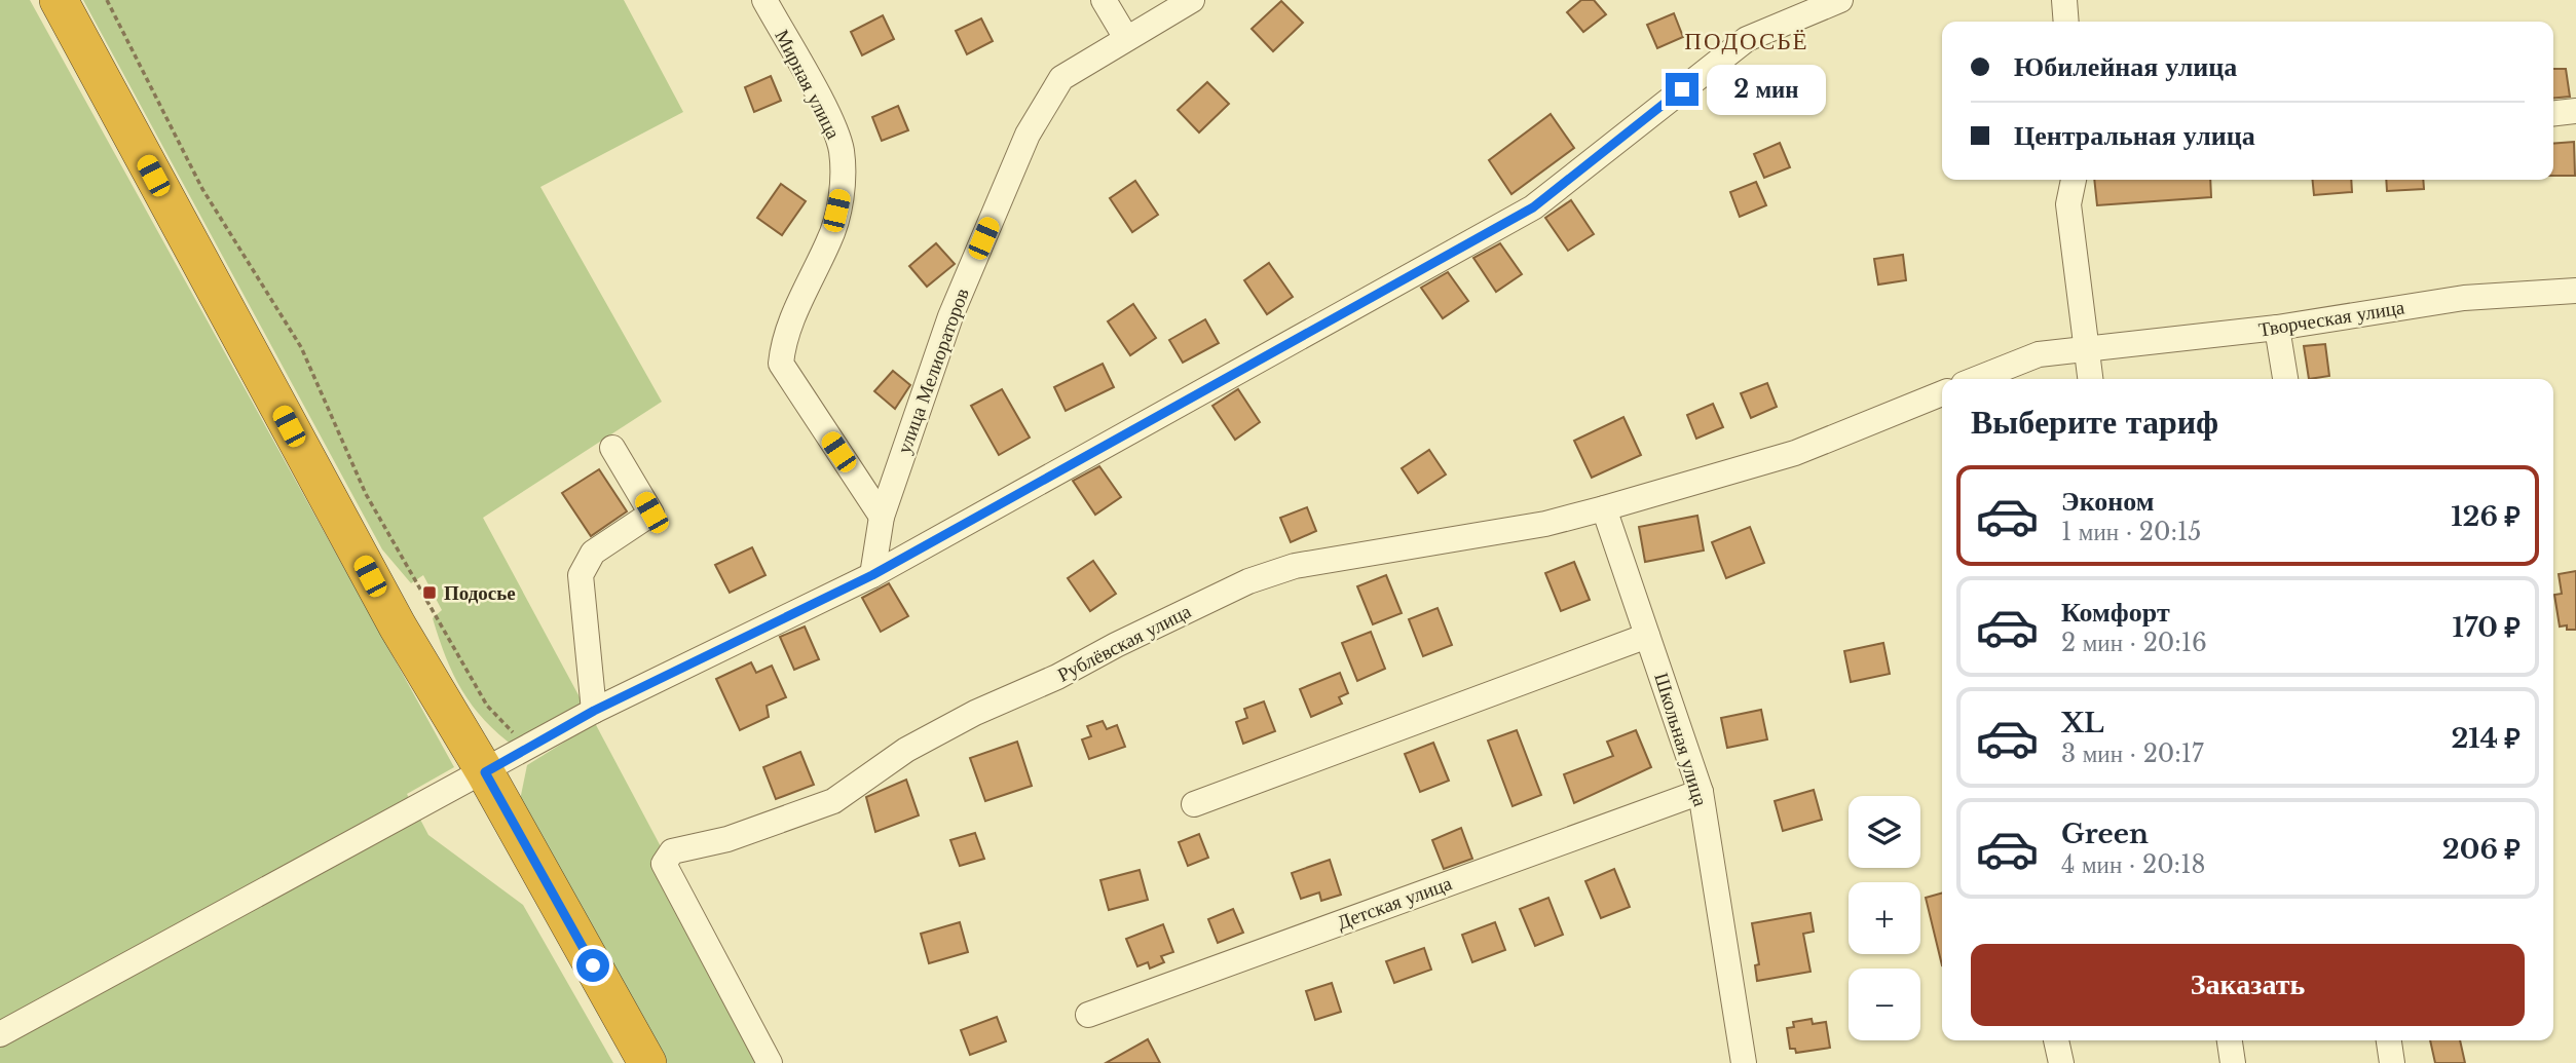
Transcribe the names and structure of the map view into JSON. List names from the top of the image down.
{
  "streets": {
    "street": [
      "Мирная улица",
      "Творческая улица",
      "улица Мелиораторов",
      "Рублёвская улица",
      "Школьная улица",
      "Детская улица"
    ]
  },
  "crossings": [
    ["Мирная улица", "улица Мелиораторов"],
    ["Рублёвская улица", "Школьная улица"],
    ["Школьная улица", "Детская улица"]
  ],
  "districts": ["ПОДОСЬЁ"],
  "places": {
    "transit": ["Подосье"]
  },
  "page": {
    "banner": ["Юбилейная улица", "Центральная улица"],
    "bubble": "2 мин",
    "heading": "Выберите тариф",
    "list": [
      {
        "name": "Эконом",
        "note": "1 мин · 20:15",
        "value": "126 ₽"
      },
      {
        "name": "Комфорт",
        "note": "2 мин · 20:16",
        "value": "170 ₽"
      },
      {
        "name": "XL",
        "note": "3 мин · 20:17",
        "value": "214 ₽"
      },
      {
        "name": "Green",
        "note": "4 мин · 20:18",
        "value": "206 ₽"
      }
    ],
    "map_buttons": ["+", "−"],
    "buttons": "Заказать"
  }
}
